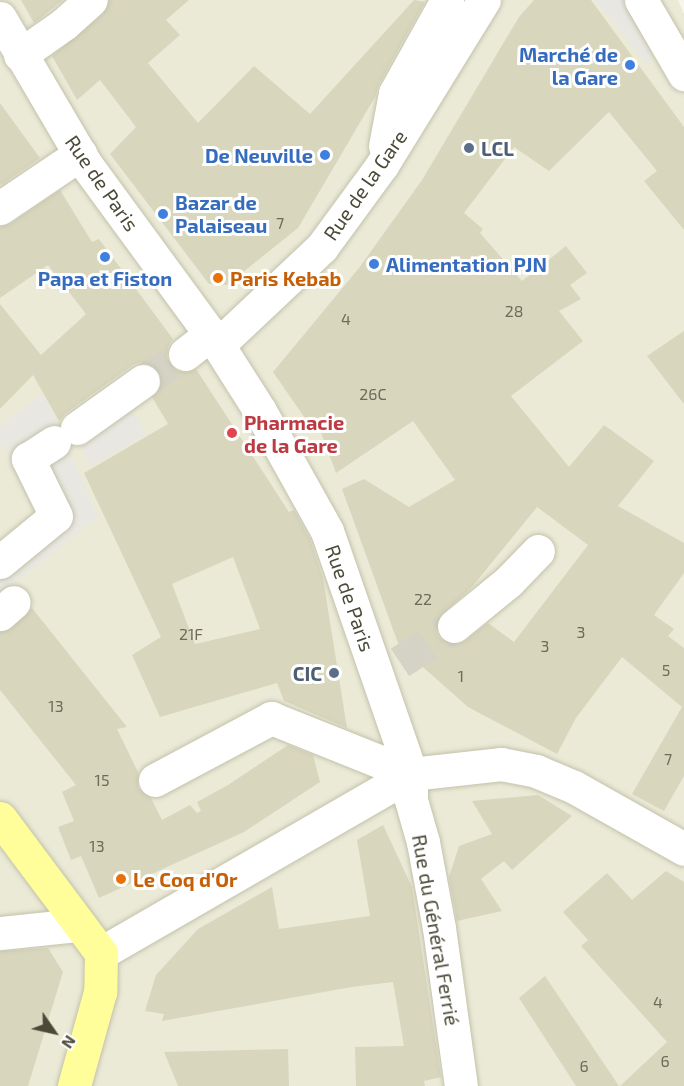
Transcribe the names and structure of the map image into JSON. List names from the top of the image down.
{
  "streets": {
    "street": ["Rue de Paris", "Rue de la Gare", "Rue du Général Ferrié"]
  },
  "crossings": [
    ["Rue de Paris", "Rue de la Gare"],
    ["Rue de Paris", "Rue du Général Ferrié"]
  ],
  "places": [
    "Marché de la Gare",
    "LCL",
    "De Neuville",
    "Bazar de Palaiseau",
    "Papa et Fiston",
    "Alimentation PJN",
    "Paris Kebab",
    "Pharmacie de la Gare",
    "CIC",
    "Le Coq d'Or"
  ],
  "house_numbers": [
    "7",
    "28",
    "4",
    "26C",
    "22",
    "3",
    "21F",
    "3",
    "5",
    "1",
    "13",
    "7",
    "15",
    "13",
    "4",
    "6",
    "6"
  ],
  "north": "bottom right"
}
